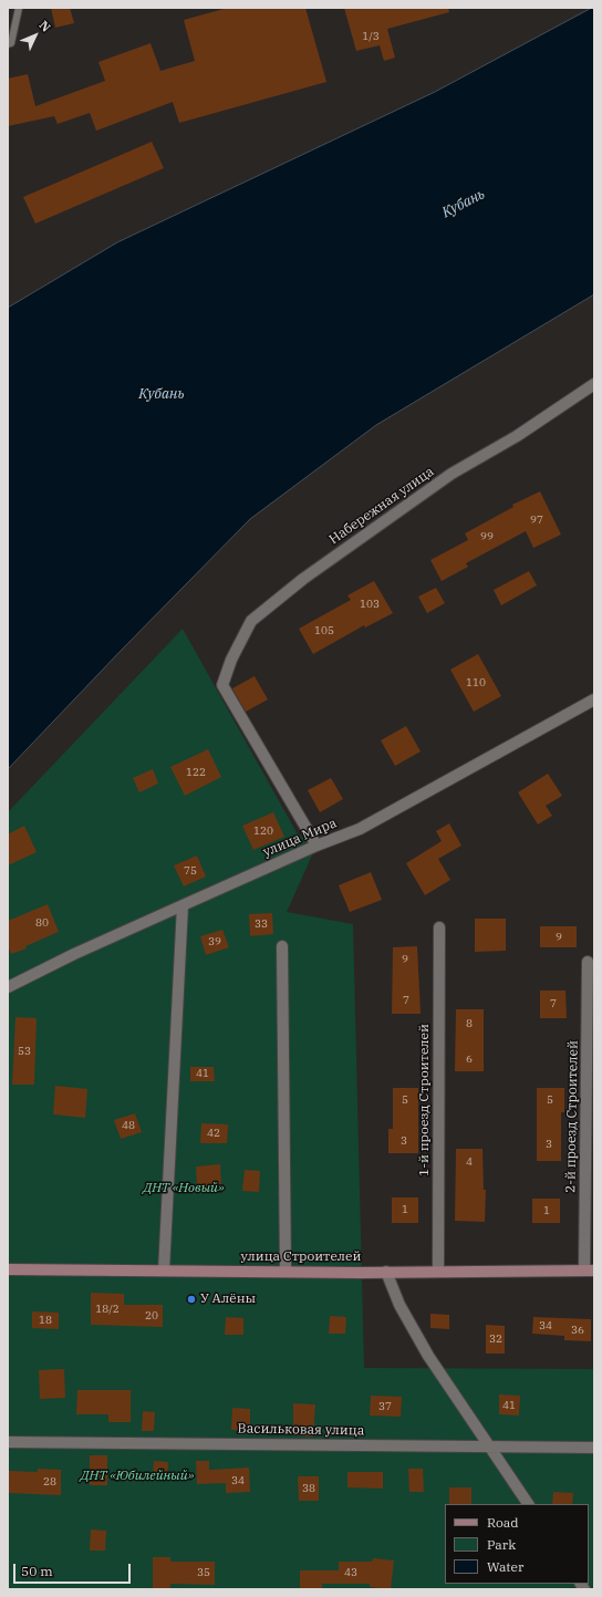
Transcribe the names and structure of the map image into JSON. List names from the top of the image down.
{
  "streets": {
    "street": [
      "Набережная улица",
      "улица Мира",
      "1-й проезд Строителей",
      "2-й проезд Строителей",
      "улица Строителей",
      "Васильковая улица"
    ]
  },
  "crossings": [
    ["Набережная улица", "улица Мира"],
    ["1-й проезд Строителей", "улица Строителей"],
    ["2-й проезд Строителей", "улица Строителей"]
  ],
  "water": ["Кубань"],
  "parks": ["ДНТ «Новый»", "ДНТ «Юбилейный»"],
  "places": ["У Алёны"],
  "house_numbers": [
    "1/3",
    "97",
    "99",
    "103",
    "105",
    "110",
    "122",
    "120",
    "75",
    "80",
    "33",
    "9",
    "39",
    "9",
    "7",
    "7",
    "8",
    "53",
    "6",
    "41",
    "5",
    "5",
    "48",
    "42",
    "3",
    "3",
    "4",
    "1",
    "1",
    "18/2",
    "20",
    "18",
    "34",
    "36",
    "32",
    "41",
    "37",
    "34",
    "28",
    "38",
    "35",
    "43"
  ],
  "legend": ["Road", "Park", "Water"],
  "scale_bar": "50 m",
  "north": "top right"
}
